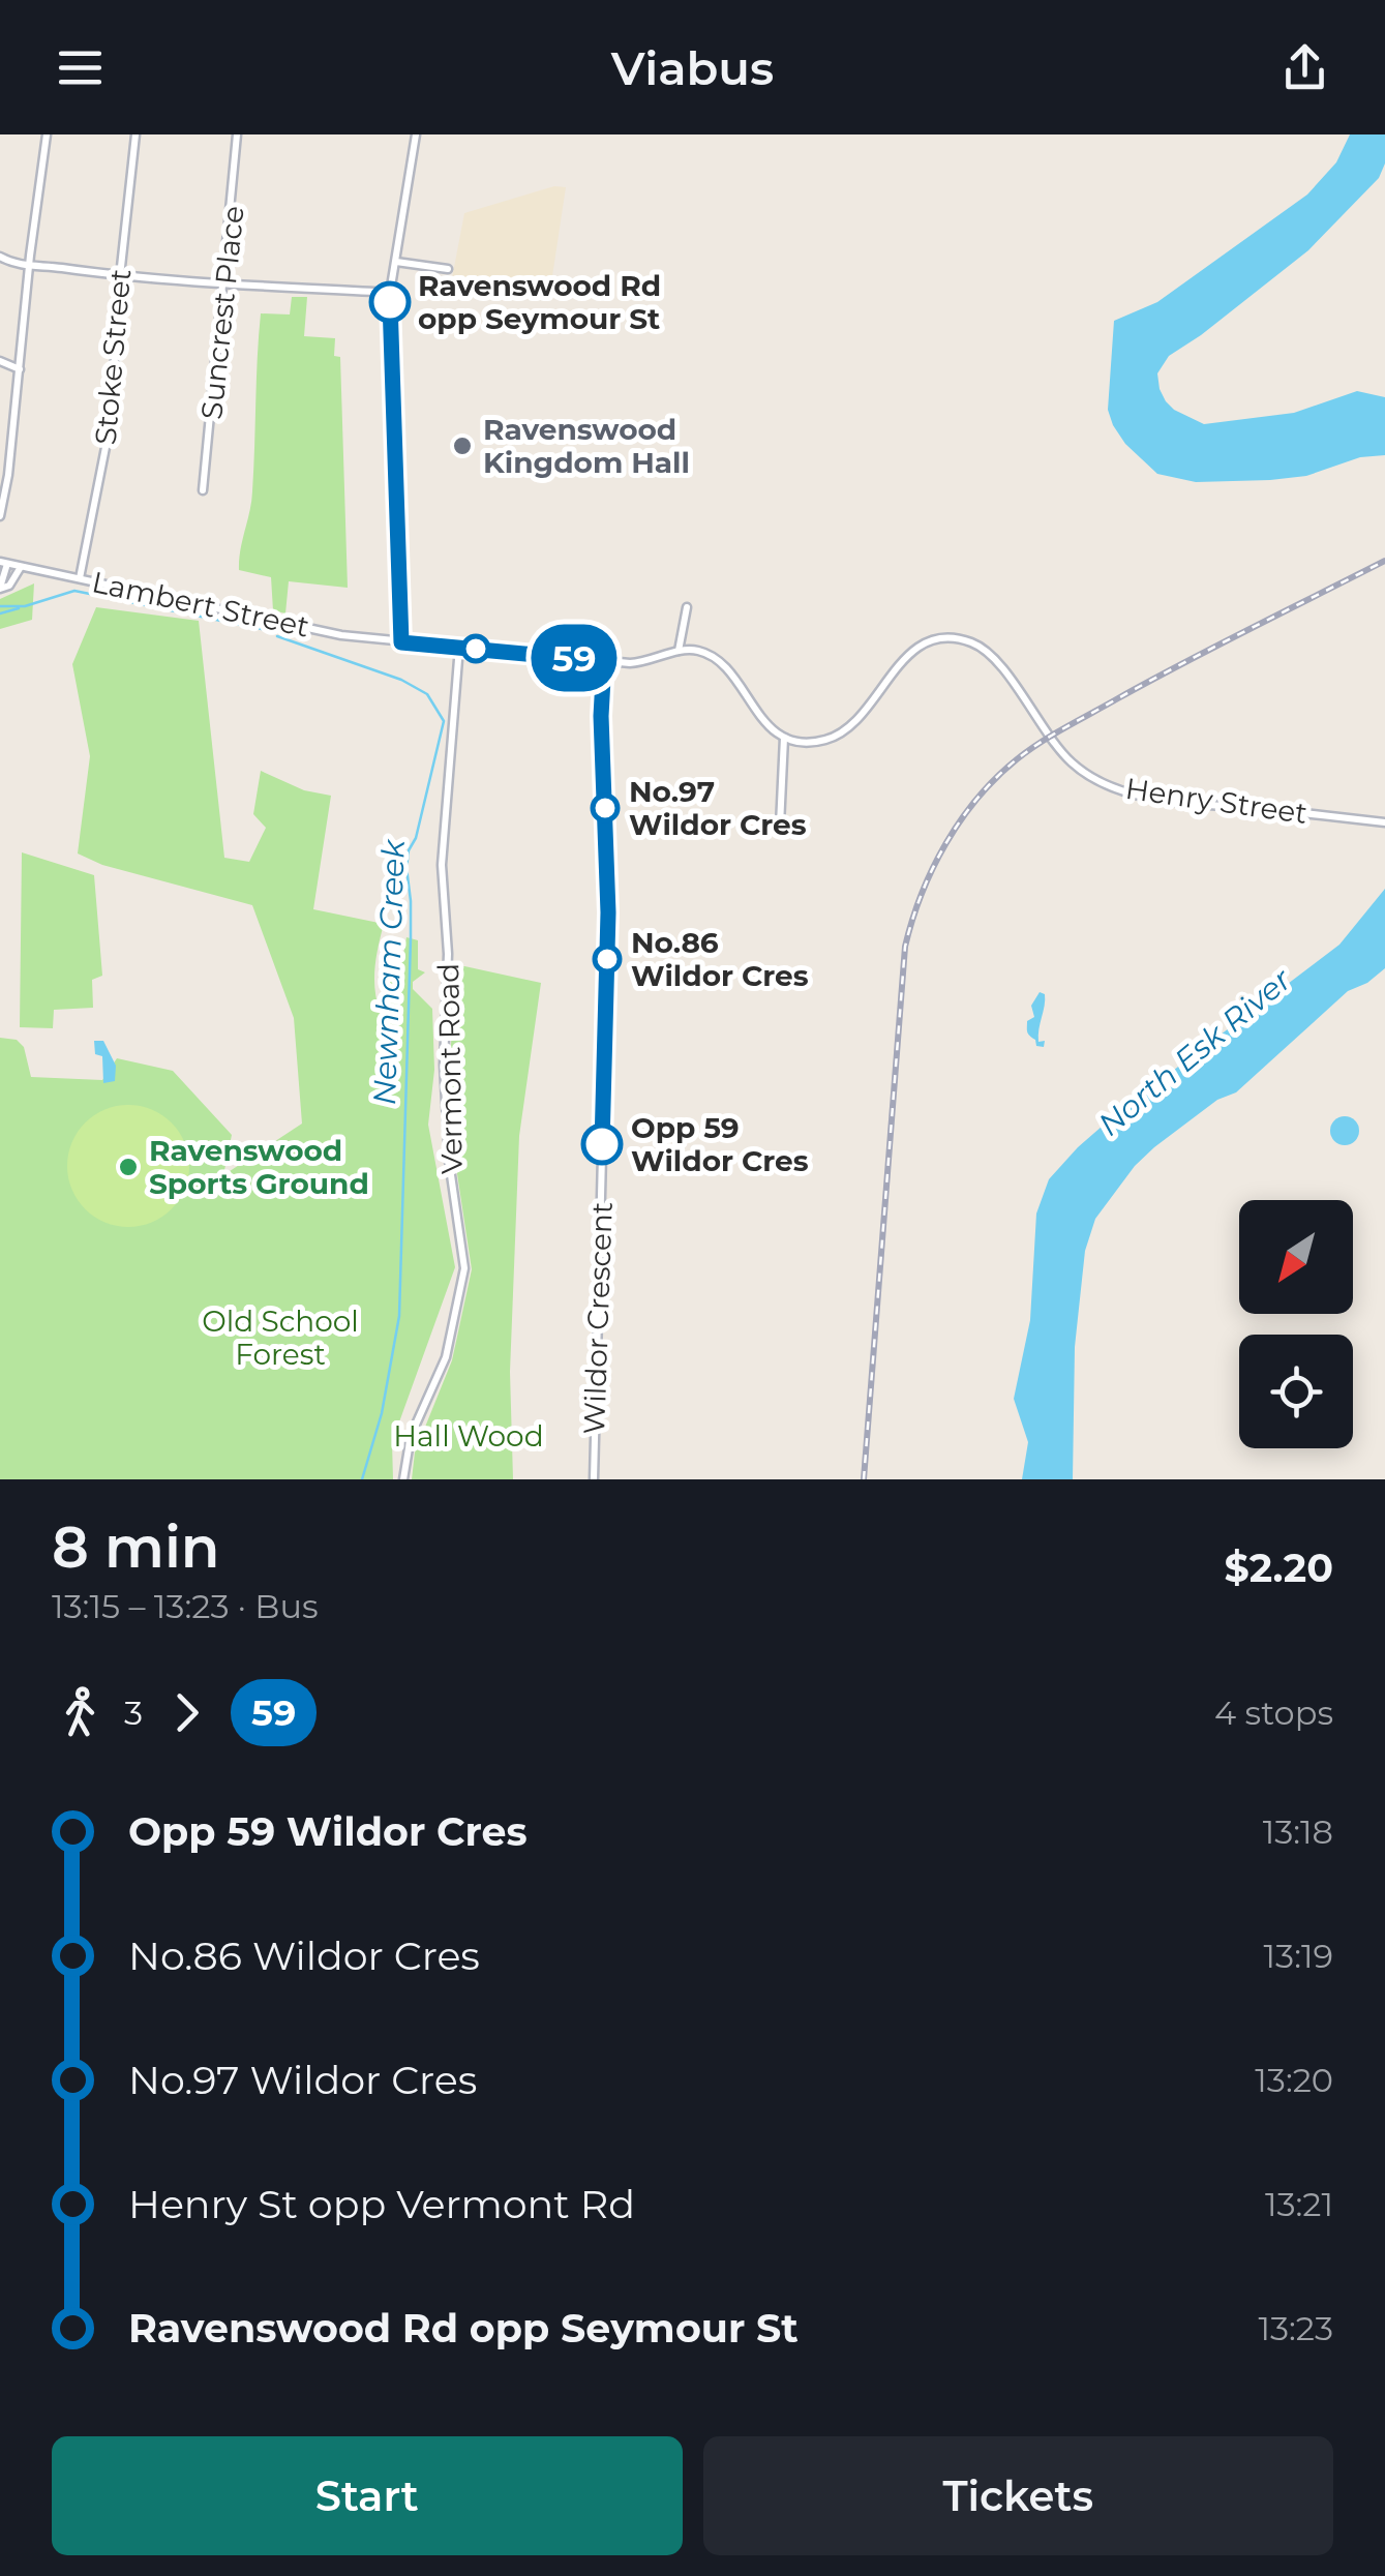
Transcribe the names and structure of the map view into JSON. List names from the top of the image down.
{
  "streets": {
    "street": [
      "Suncrest Place",
      "Stoke Street",
      "Lambert Street",
      "Henry Street",
      "Vermont Road",
      "Wildor Crescent"
    ]
  },
  "crossings": [
    ["Stoke Street", "Lambert Street"]
  ],
  "water": ["Newnham Creek", "North Esk River"],
  "parks": ["Old School Forest", "Hall Wood"],
  "places": [
    "Ravenswood Rd opp Seymour St",
    "Ravenswood Kingdom Hall",
    "No.97 Wildor Cres",
    "No.86 Wildor Cres",
    "Opp 59 Wildor Cres",
    "Ravenswood Sports Ground"
  ],
  "lines": ["bus line 59"],
  "north": "bottom left",
  "page": {
    "header": "Viabus",
    "on_map": "59",
    "heading": ["8 min", "13:15 – 13:23 · Bus", "$2.20"],
    "legs": ["3", "59", "4 stops"],
    "list": [
      {
        "name": "Opp 59 Wildor Cres",
        "value": "13:18"
      },
      {
        "name": "No.86 Wildor Cres",
        "value": "13:19"
      },
      {
        "name": "No.97 Wildor Cres",
        "value": "13:20"
      },
      {
        "name": "Henry St opp Vermont Rd",
        "value": "13:21"
      },
      {
        "name": "Ravenswood Rd opp Seymour St",
        "value": "13:23"
      }
    ],
    "buttons": ["Start", "Tickets"]
  }
}
